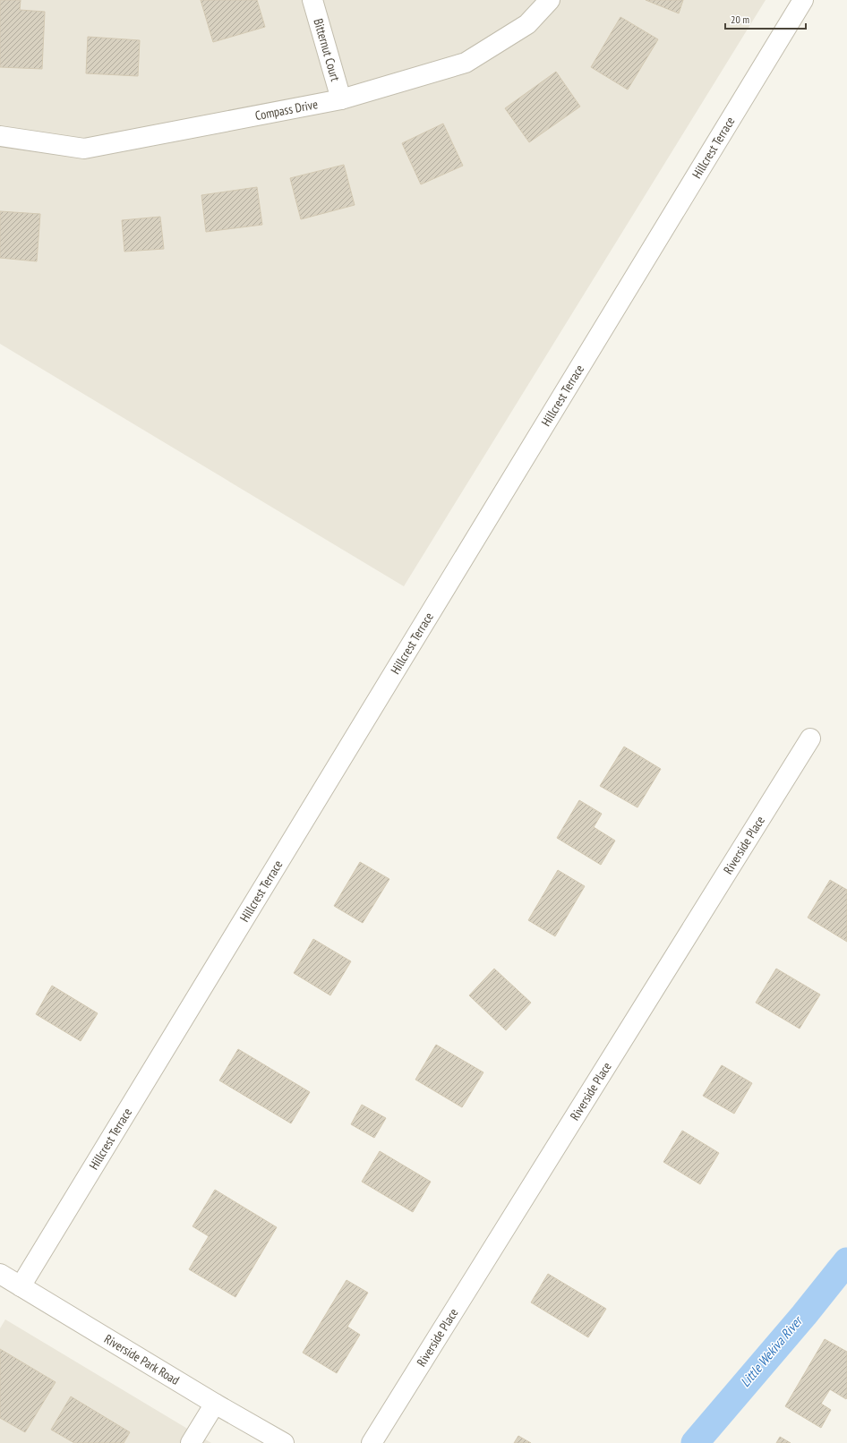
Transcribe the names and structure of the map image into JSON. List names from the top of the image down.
{
  "streets": {
    "street": [
      "Bitternut Court",
      "Compass Drive",
      "Hillcrest Terrace",
      "Riverside Place",
      "Riverside Park Road"
    ]
  },
  "crossings": [
    ["Bitternut Court", "Compass Drive"],
    ["Hillcrest Terrace", "Riverside Park Road"]
  ],
  "water": ["Little Wekiva River"],
  "scale_bar": "20 m"
}
